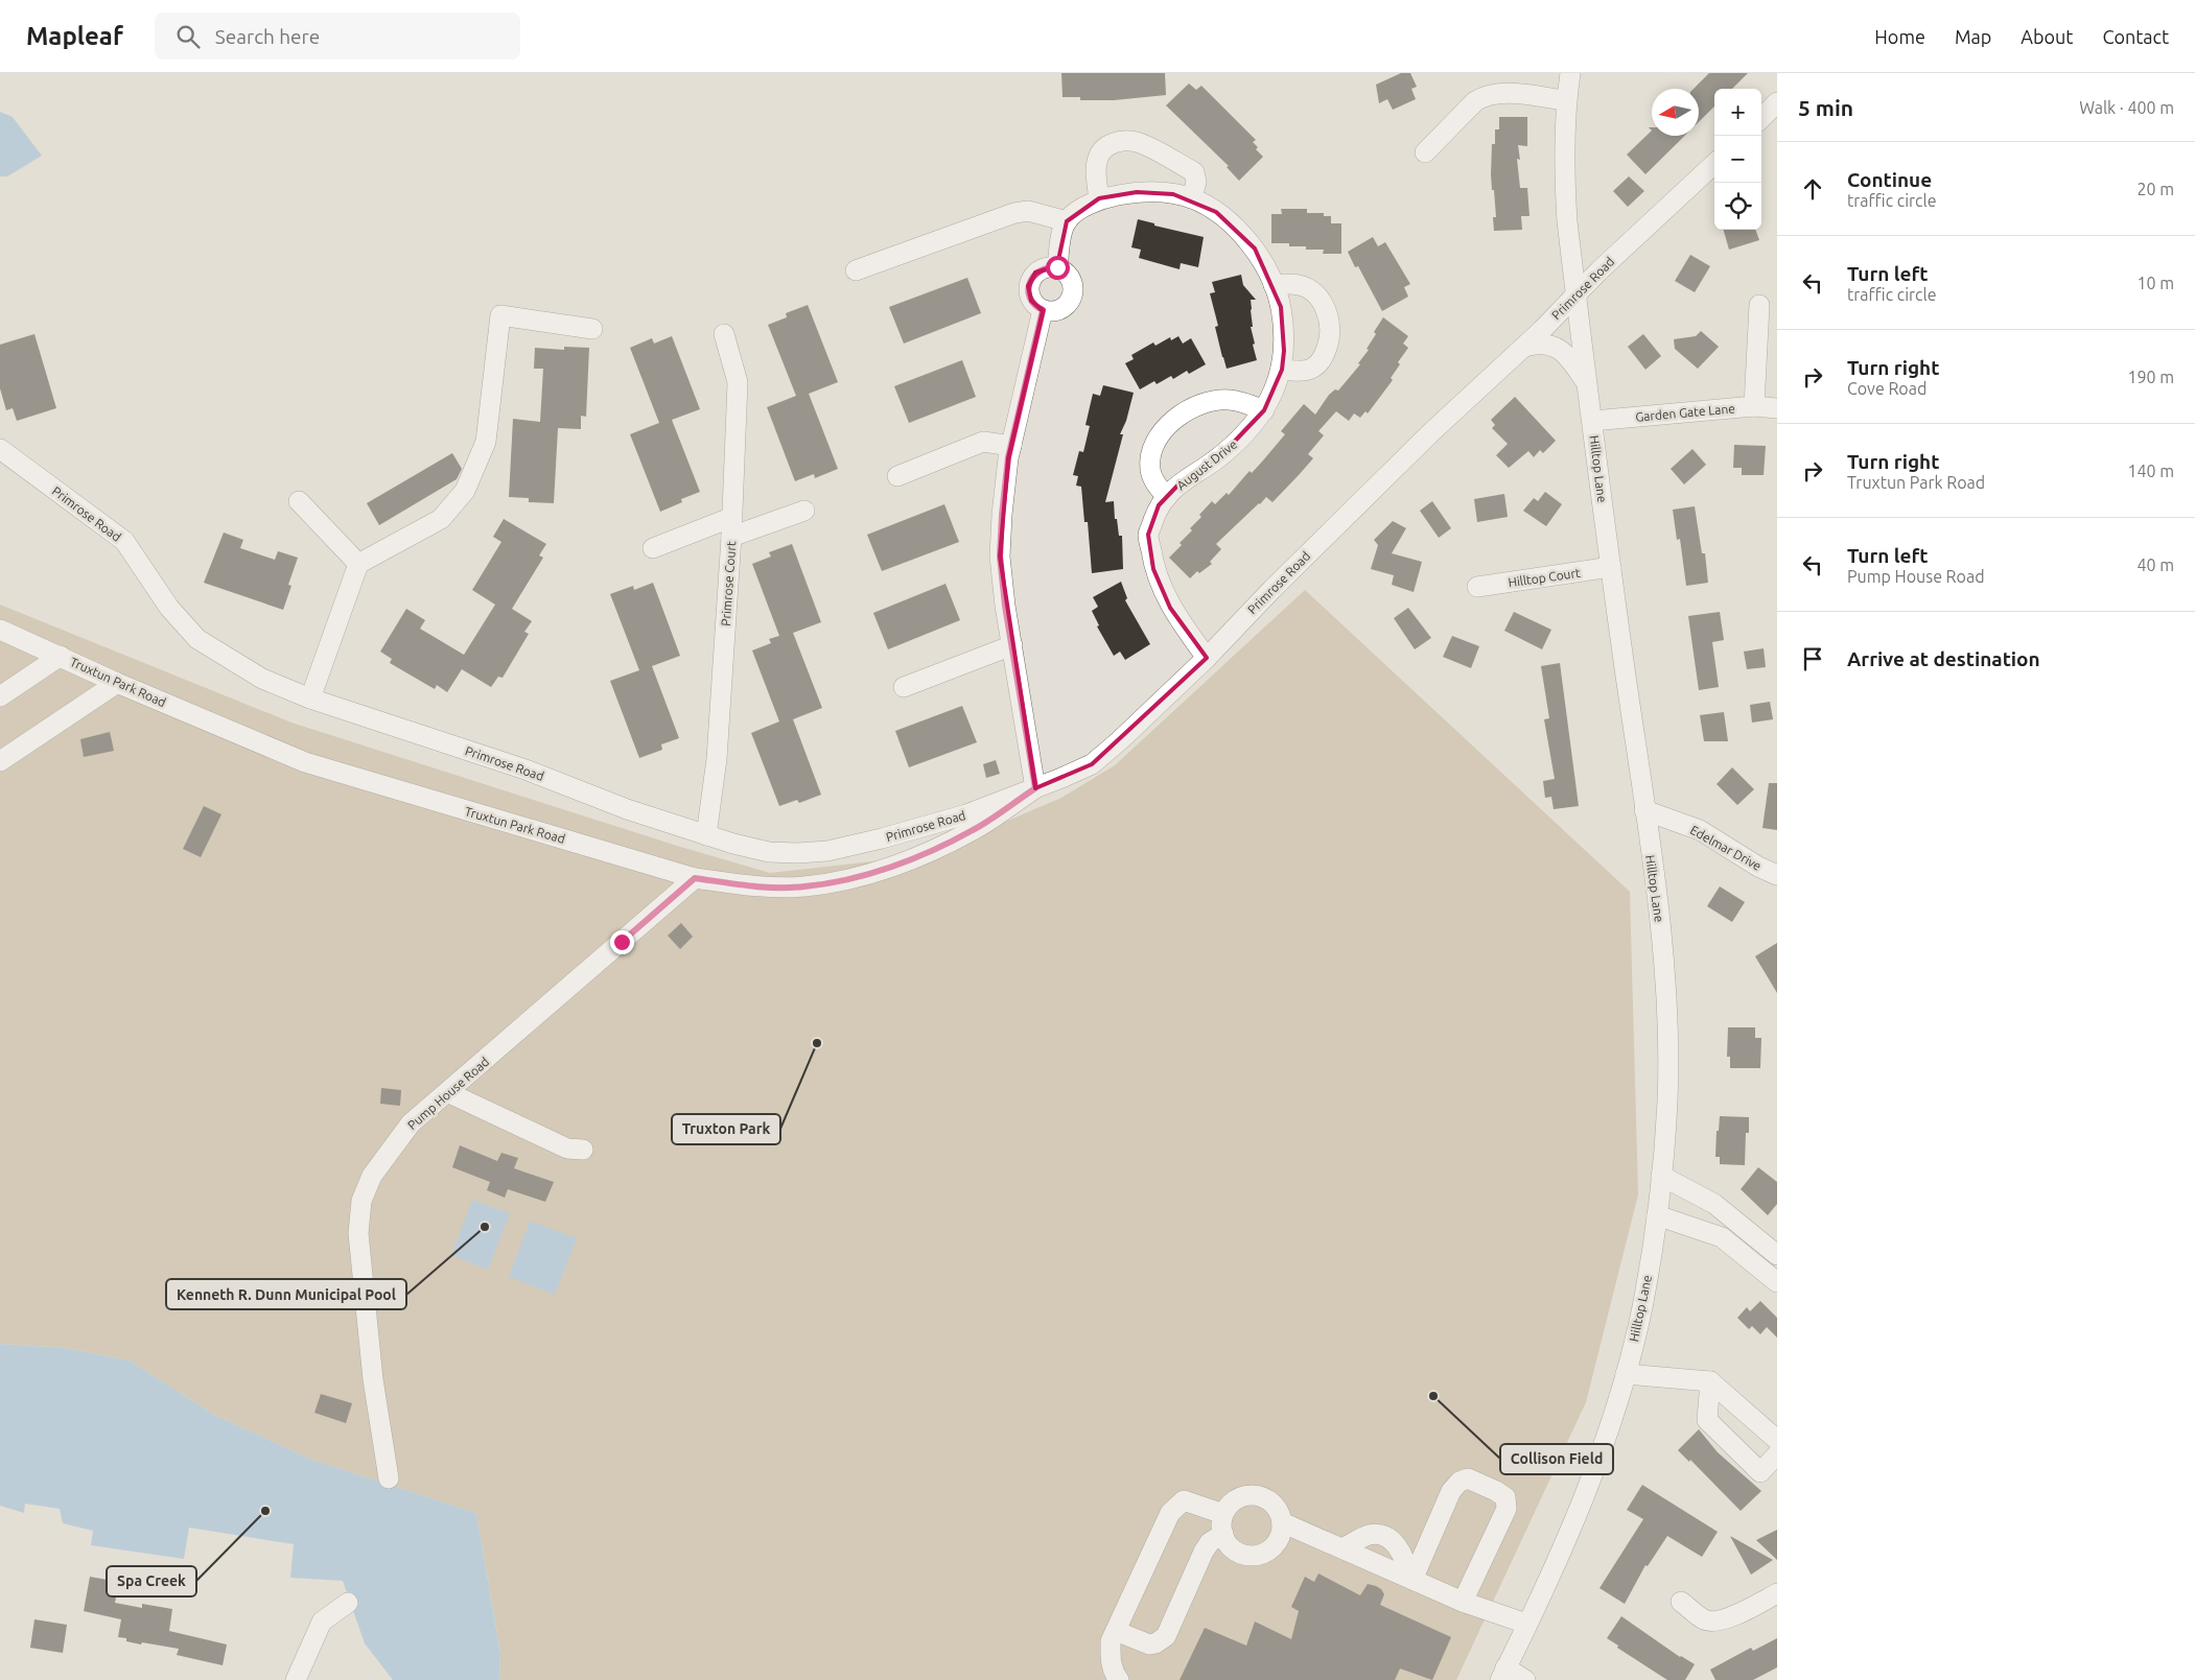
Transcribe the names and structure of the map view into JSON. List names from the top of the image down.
{
  "streets": {
    "street": [
      "Primrose Road",
      "Garden Gate Lane",
      "August Drive",
      "Hilltop Lane",
      "Hilltop Court",
      "Primrose Court",
      "Truxtun Park Road",
      "Edelmar Drive",
      "Pump House Road"
    ]
  },
  "crossings": [
    ["Primrose Road", "August Drive"],
    ["Primrose Road", "Hilltop Lane"],
    ["Primrose Road", "Primrose Court"],
    ["Primrose Road", "Truxtun Park Road"],
    ["Garden Gate Lane", "Hilltop Lane"],
    ["Hilltop Lane", "Hilltop Court"],
    ["Hilltop Lane", "Edelmar Drive"],
    ["Truxtun Park Road", "Pump House Road"]
  ],
  "places": [
    "Truxton Park",
    "Kenneth R. Dunn Municipal Pool",
    "Collison Field",
    "Spa Creek"
  ],
  "north": "left",
  "page": {
    "header": "Mapleaf",
    "search": "Search here",
    "nav": [
      "Home",
      "Map",
      "About",
      "Contact"
    ],
    "heading": ["5 min", "Walk · 400 m"],
    "map_buttons": ["+", "−"],
    "list": [
      ["Continue", "traffic circle", "20 m"],
      ["Turn left", "traffic circle", "10 m"],
      ["Turn right", "Cove Road", "190 m"],
      ["Turn right", "Truxtun Park Road", "140 m"],
      ["Turn left", "Pump House Road", "40 m"],
      "Arrive at destination"
    ]
  }
}
